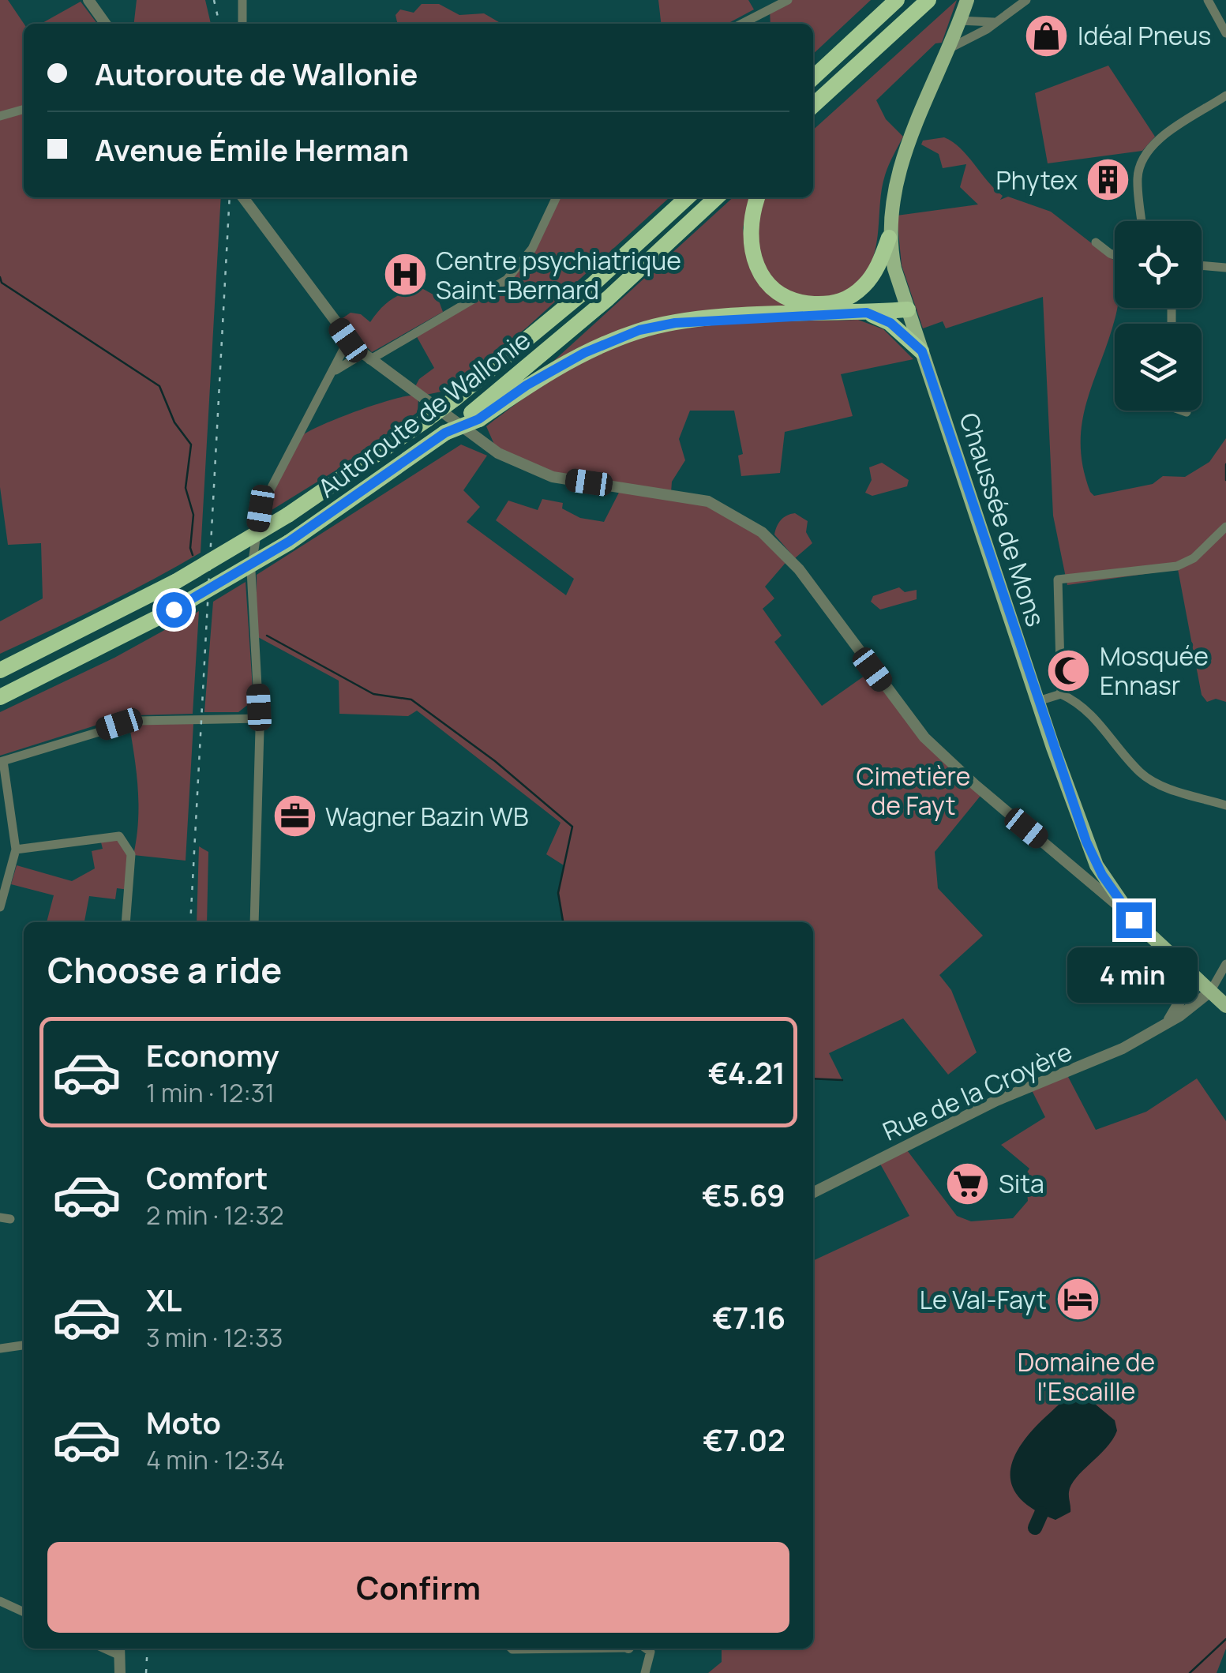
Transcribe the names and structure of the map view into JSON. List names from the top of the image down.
{
  "streets": {
    "highway": ["Autoroute de Wallonie"],
    "main road": ["Chaussée de Mons"],
    "street": ["Rue de la Croyère"]
  },
  "crossings": [
    ["Chaussée de Mons", "Rue de la Croyère"]
  ],
  "parks": ["Cimetière de Fayt", "Domaine de l'Escaille"],
  "places": {
    "shop": ["Idéal Pneus"],
    "building": ["Phytex"],
    "hospital": ["Centre psychiatrique Saint-Bernard"],
    "mosque": ["Mosquée Ennasr"],
    "office": ["Wagner Bazin WB"],
    "supermarket": ["Sita"],
    "hotel": ["Le Val-Fayt"]
  },
  "page": {
    "banner": ["Autoroute de Wallonie", "Avenue Émile Herman"],
    "heading": "Choose a ride",
    "bubble": "4 min",
    "list": [
      {
        "name": "Economy",
        "note": "1 min · 12:31",
        "value": "€4.21"
      },
      {
        "name": "Comfort",
        "note": "2 min · 12:32",
        "value": "€5.69"
      },
      {
        "name": "XL",
        "note": "3 min · 12:33",
        "value": "€7.16"
      },
      {
        "name": "Moto",
        "note": "4 min · 12:34",
        "value": "€7.02"
      }
    ],
    "buttons": "Confirm"
  }
}
